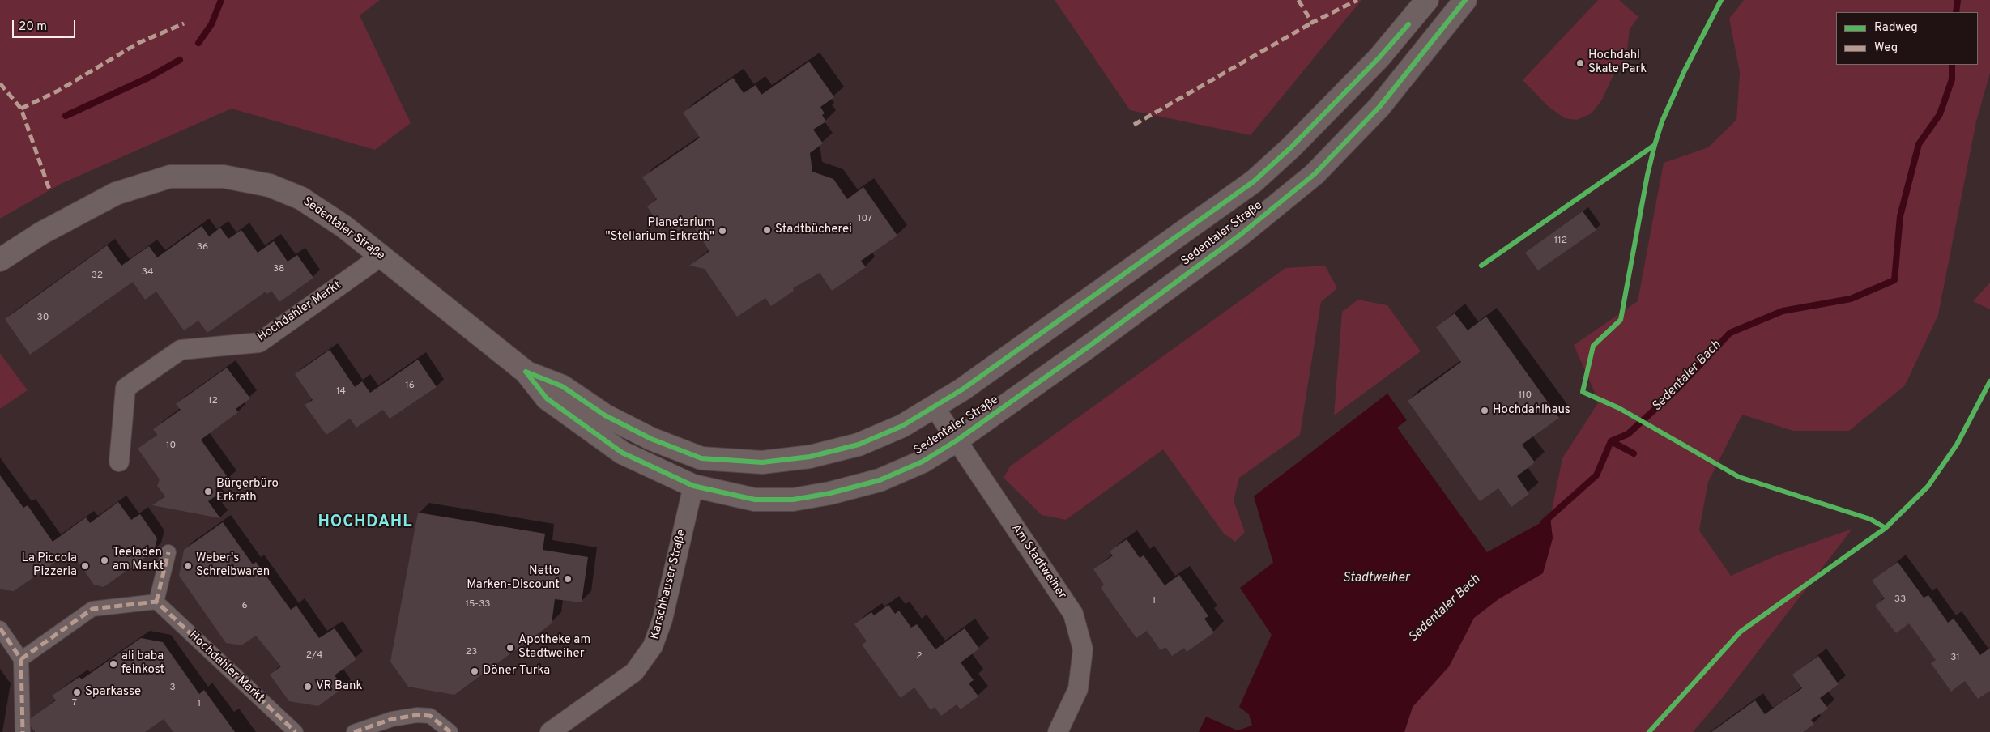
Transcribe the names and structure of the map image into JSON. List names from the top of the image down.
{
  "streets": {
    "street": [
      "Sedentaler Straße",
      "Hochdahler Markt",
      "Am Stadtweiher",
      "Karschhauser Straße"
    ]
  },
  "crossings": [
    ["Sedentaler Straße", "Hochdahler Markt"],
    ["Sedentaler Straße", "Am Stadtweiher"],
    ["Sedentaler Straße", "Karschhauser Straße"]
  ],
  "districts": ["HOCHDAHL"],
  "water": ["Sedentaler Bach", "Stadtweiher"],
  "places": [
    "Hochdahl Skate Park",
    "Stadtbücherei",
    "Planetarium \"Stellarium Erkrath\"",
    "Hochdahlhaus",
    "Bürgerbüro Erkrath",
    "Teeladen am Markt",
    "La Piccola Pizzeria",
    "Weber's Schreibwaren",
    "Netto Marken-Discount",
    "Apotheke am Stadtweiher",
    "ali baba feinkost",
    "Döner Turka",
    "VR Bank",
    "Sparkasse"
  ],
  "house_numbers": [
    "107",
    "112",
    "36",
    "38",
    "34",
    "32",
    "30",
    "16",
    "14",
    "110",
    "12",
    "10",
    "33",
    "1",
    "15-33",
    "6",
    "23",
    "2/4",
    "2",
    "31",
    "3",
    "7",
    "1"
  ],
  "legend": ["Radweg", "Weg"],
  "scale_bar": "20 m"
}
